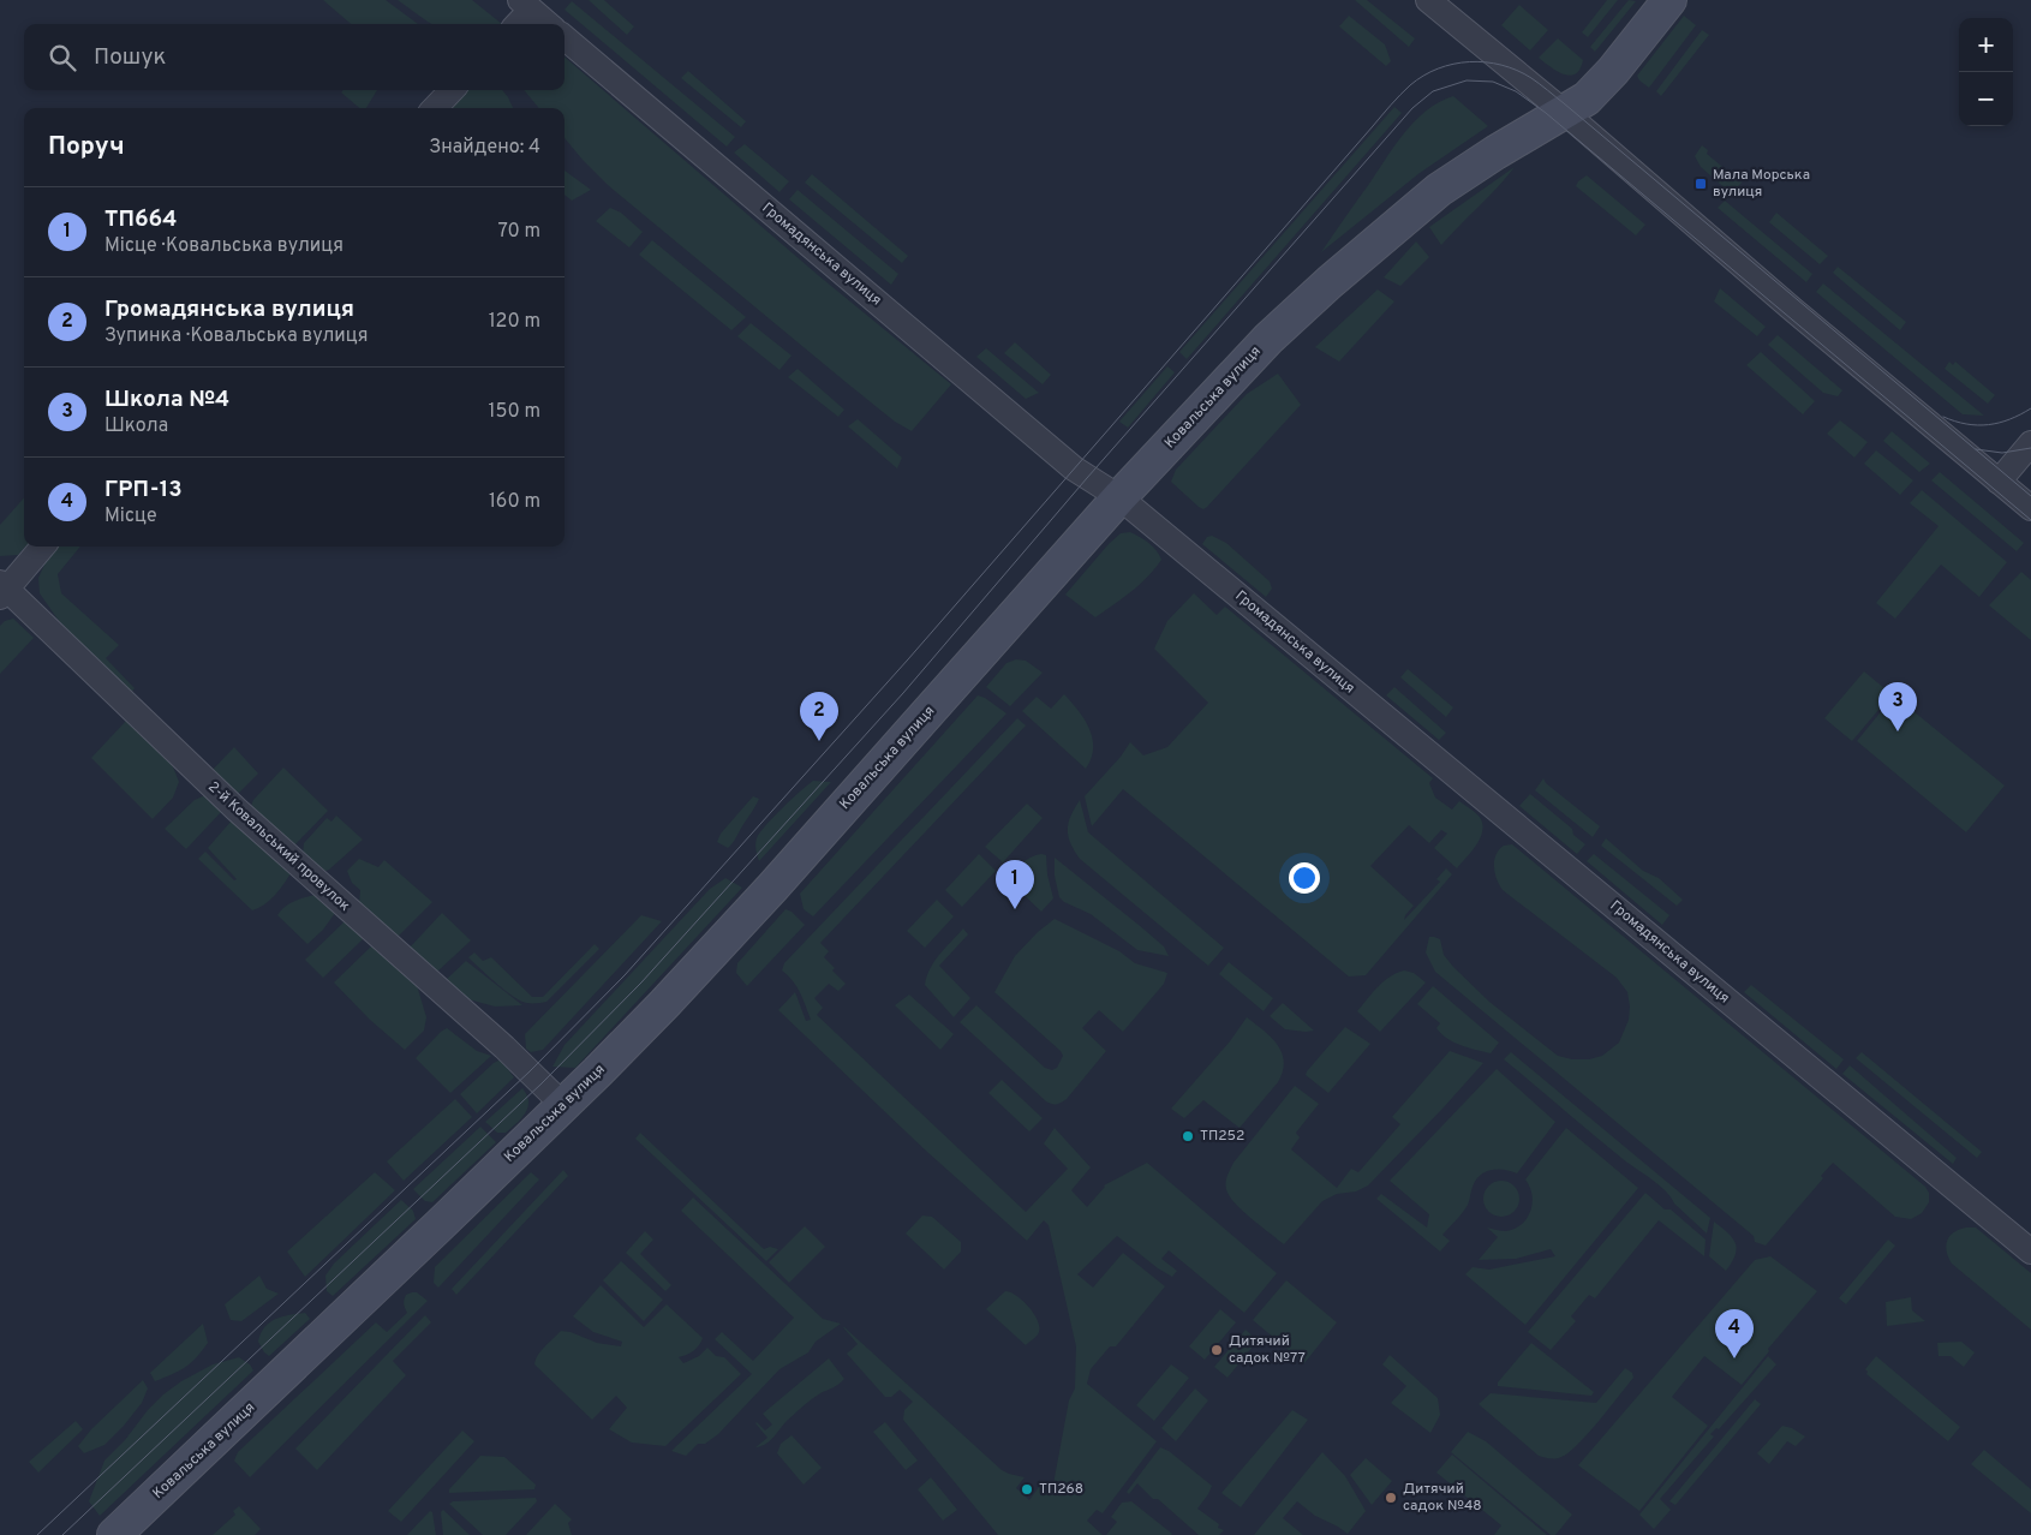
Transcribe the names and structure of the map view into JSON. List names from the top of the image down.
{
  "streets": {
    "street": ["Громадянська вулиця", "Ковальська вулиця", "2-й Ковальський провулок"]
  },
  "crossings": [
    ["Громадянська вулиця", "Ковальська вулиця"],
    ["Ковальська вулиця", "2-й Ковальський провулок"]
  ],
  "places": {
    "transit": ["Мала Морська вулиця"],
    "other": [
      "ТП252",
      "Дитячий садок №77",
      "ТП268",
      "Дитячий садок №48"
    ]
  },
  "page": {
    "map_buttons": ["+", "−"],
    "search": "Пошук",
    "heading": ["Поруч", "Знайдено: 4"],
    "list": [
      {
        "mark": "1",
        "name": "ТП664",
        "note": "Місце · Ковальська вулиця",
        "value": "70 m"
      },
      {
        "mark": "2",
        "name": "Громадянська вулиця",
        "note": "Зупинка · Ковальська вулиця",
        "value": "120 m"
      },
      {
        "mark": "3",
        "name": "Школа №4",
        "note": "Школа",
        "value": "150 m"
      },
      {
        "mark": "4",
        "name": "ГРП-13",
        "note": "Місце",
        "value": "160 m"
      }
    ],
    "pins": [
      "3",
      "2",
      "1",
      "4"
    ]
  }
}
